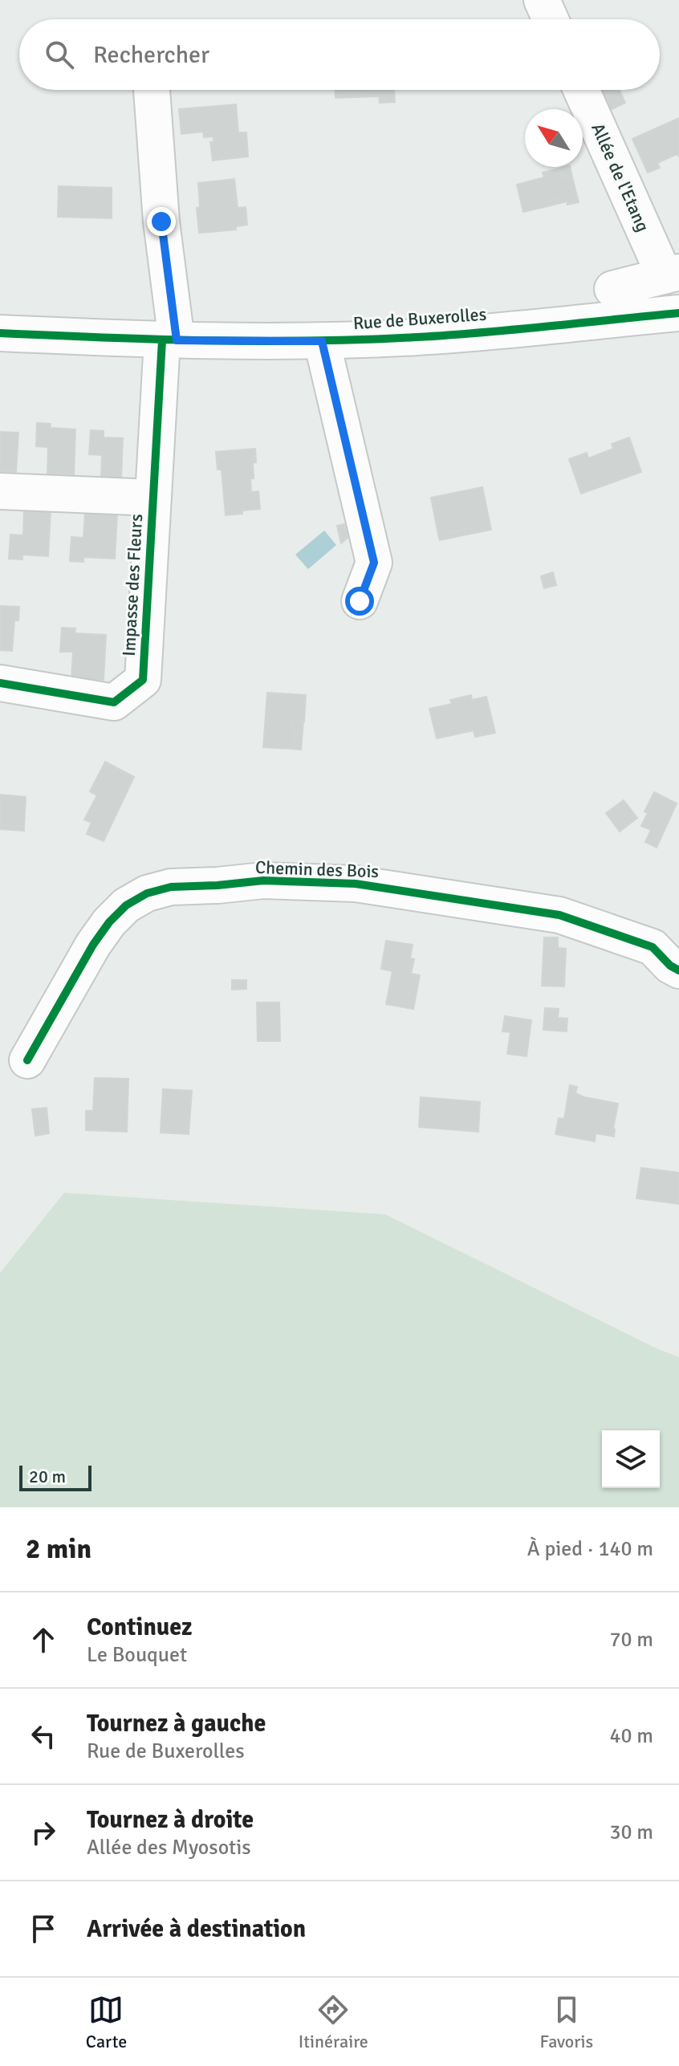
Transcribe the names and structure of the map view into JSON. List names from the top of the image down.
{
  "streets": {
    "street": [
      "Allée de l'Etang",
      "Rue de Buxerolles",
      "Impasse des Fleurs",
      "Chemin des Bois"
    ]
  },
  "crossings": [
    ["Rue de Buxerolles", "Impasse des Fleurs"]
  ],
  "scale_bar": "20 m",
  "north": "top left",
  "page": {
    "search": "Rechercher",
    "scale": "20 m",
    "heading": ["2 min", "À pied · 140 m"],
    "list": [
      ["Continuez", "Le Bouquet", "70 m"],
      ["Tournez à gauche", "Rue de Buxerolles", "40 m"],
      ["Tournez à droite", "Allée des Myosotis", "30 m"],
      "Arrivée à destination"
    ],
    "nav": ["Carte", "Itinéraire", "Favoris"]
  }
}
